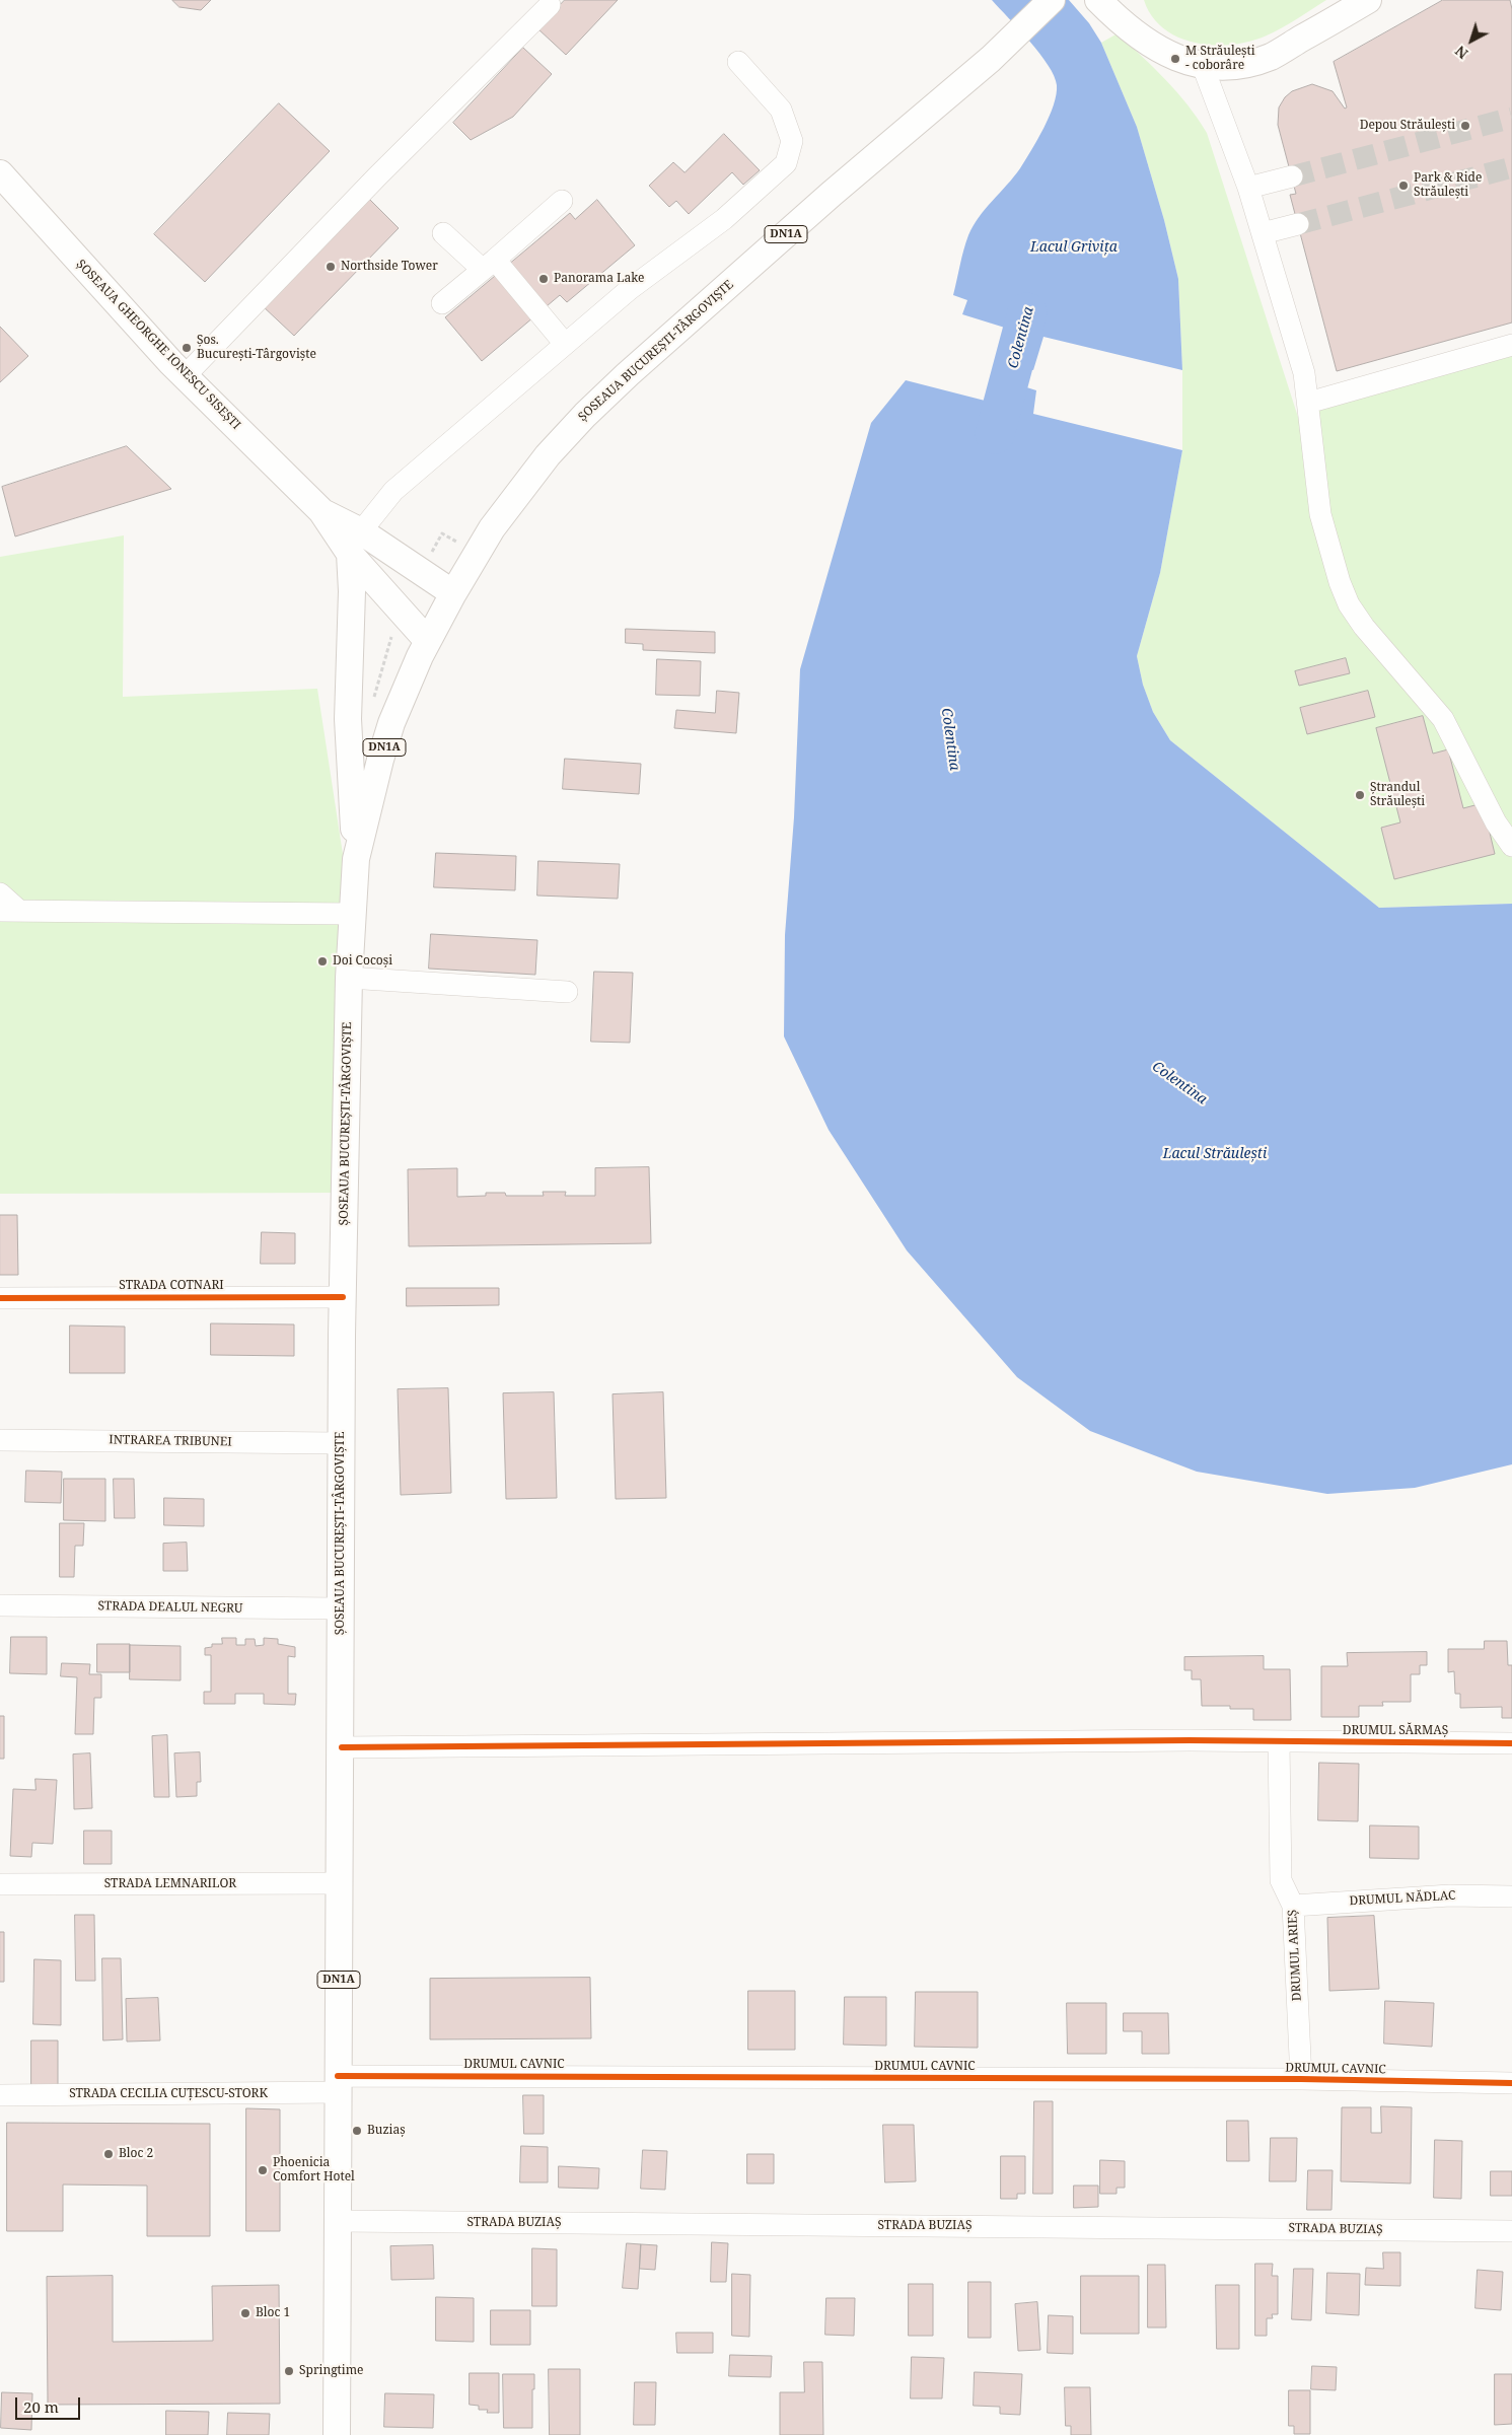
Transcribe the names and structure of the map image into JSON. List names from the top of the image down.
{
  "streets": {
    "main road": ["DN1A", "ȘOSEAUA GHEORGHE IONESCU SISEȘTI", "ȘOSEAUA BUCUREȘTI-TÂRGOVIȘTE"],
    "street": [
      "STRADA COTNARI",
      "INTRAREA TRIBUNEI",
      "STRADA DEALUL NEGRU",
      "DRUMUL SĂRMAȘ",
      "STRADA LEMNARILOR",
      "DRUMUL NĂDLAC",
      "DRUMUL ARIEȘ",
      "DRUMUL CAVNIC",
      "STRADA CECILIA CUȚESCU-STORK",
      "STRADA BUZIAȘ"
    ]
  },
  "crossings": [
    ["ȘOSEAUA GHEORGHE IONESCU SISEȘTI", "ȘOSEAUA BUCUREȘTI-TÂRGOVIȘTE"],
    ["ȘOSEAUA BUCUREȘTI-TÂRGOVIȘTE", "STRADA COTNARI"],
    ["ȘOSEAUA BUCUREȘTI-TÂRGOVIȘTE", "INTRAREA TRIBUNEI"],
    ["ȘOSEAUA BUCUREȘTI-TÂRGOVIȘTE", "STRADA DEALUL NEGRU"],
    ["ȘOSEAUA BUCUREȘTI-TÂRGOVIȘTE", "DRUMUL SĂRMAȘ"],
    ["ȘOSEAUA BUCUREȘTI-TÂRGOVIȘTE", "STRADA LEMNARILOR"],
    ["ȘOSEAUA BUCUREȘTI-TÂRGOVIȘTE", "DRUMUL CAVNIC"],
    ["ȘOSEAUA BUCUREȘTI-TÂRGOVIȘTE", "STRADA CECILIA CUȚESCU-STORK"],
    ["ȘOSEAUA BUCUREȘTI-TÂRGOVIȘTE", "STRADA BUZIAȘ"],
    ["DRUMUL SĂRMAȘ", "DRUMUL ARIEȘ"],
    ["DRUMUL NĂDLAC", "DRUMUL ARIEȘ"],
    ["DRUMUL ARIEȘ", "DRUMUL CAVNIC"],
    ["DRUMUL CAVNIC", "STRADA CECILIA CUȚESCU-STORK"]
  ],
  "water": ["Lacul Grivița", "Colentina", "Lacul Străulești"],
  "places": [
    "M Străulești - coborâre",
    "Depou Străulești",
    "Park & Ride Străulești",
    "Northside Tower",
    "Panorama Lake",
    "Șos. București-Târgoviște",
    "Ștrandul Străulești",
    "Doi Cocoși",
    "Buziaș",
    "Bloc 2",
    "Phoenicia Comfort Hotel",
    "Bloc 1",
    "Springtime"
  ],
  "scale_bar": "20 m",
  "north": "bottom left"
}
